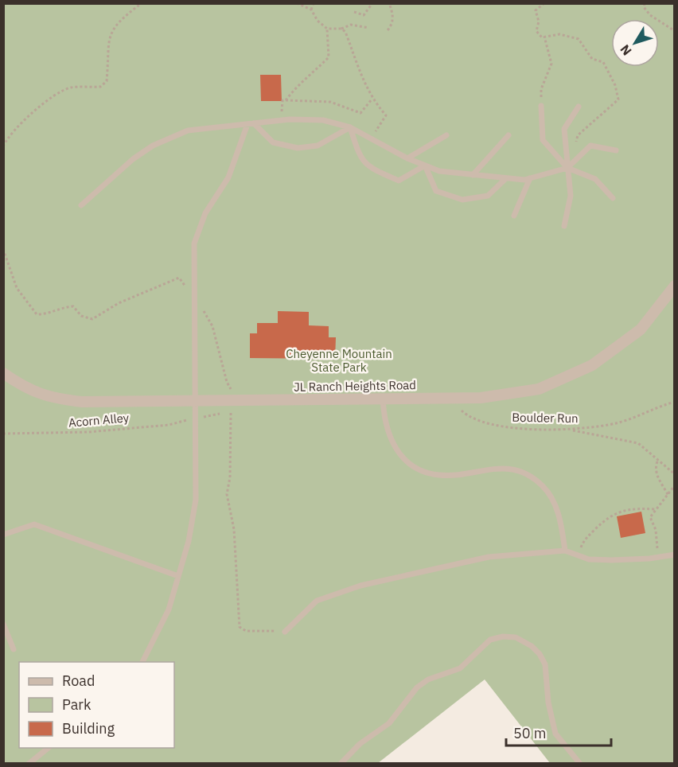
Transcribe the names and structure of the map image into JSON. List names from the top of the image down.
{
  "streets": {
    "street": ["JL Ranch Heights Road"],
    "path": ["Boulder Run", "Acorn Alley"]
  },
  "crossings": [
    ["JL Ranch Heights Road", "Boulder Run"]
  ],
  "parks": ["Cheyenne Mountain State Park"],
  "legend": ["Road", "Park", "Building"],
  "scale_bar": "50 m",
  "north": "bottom left"
}
